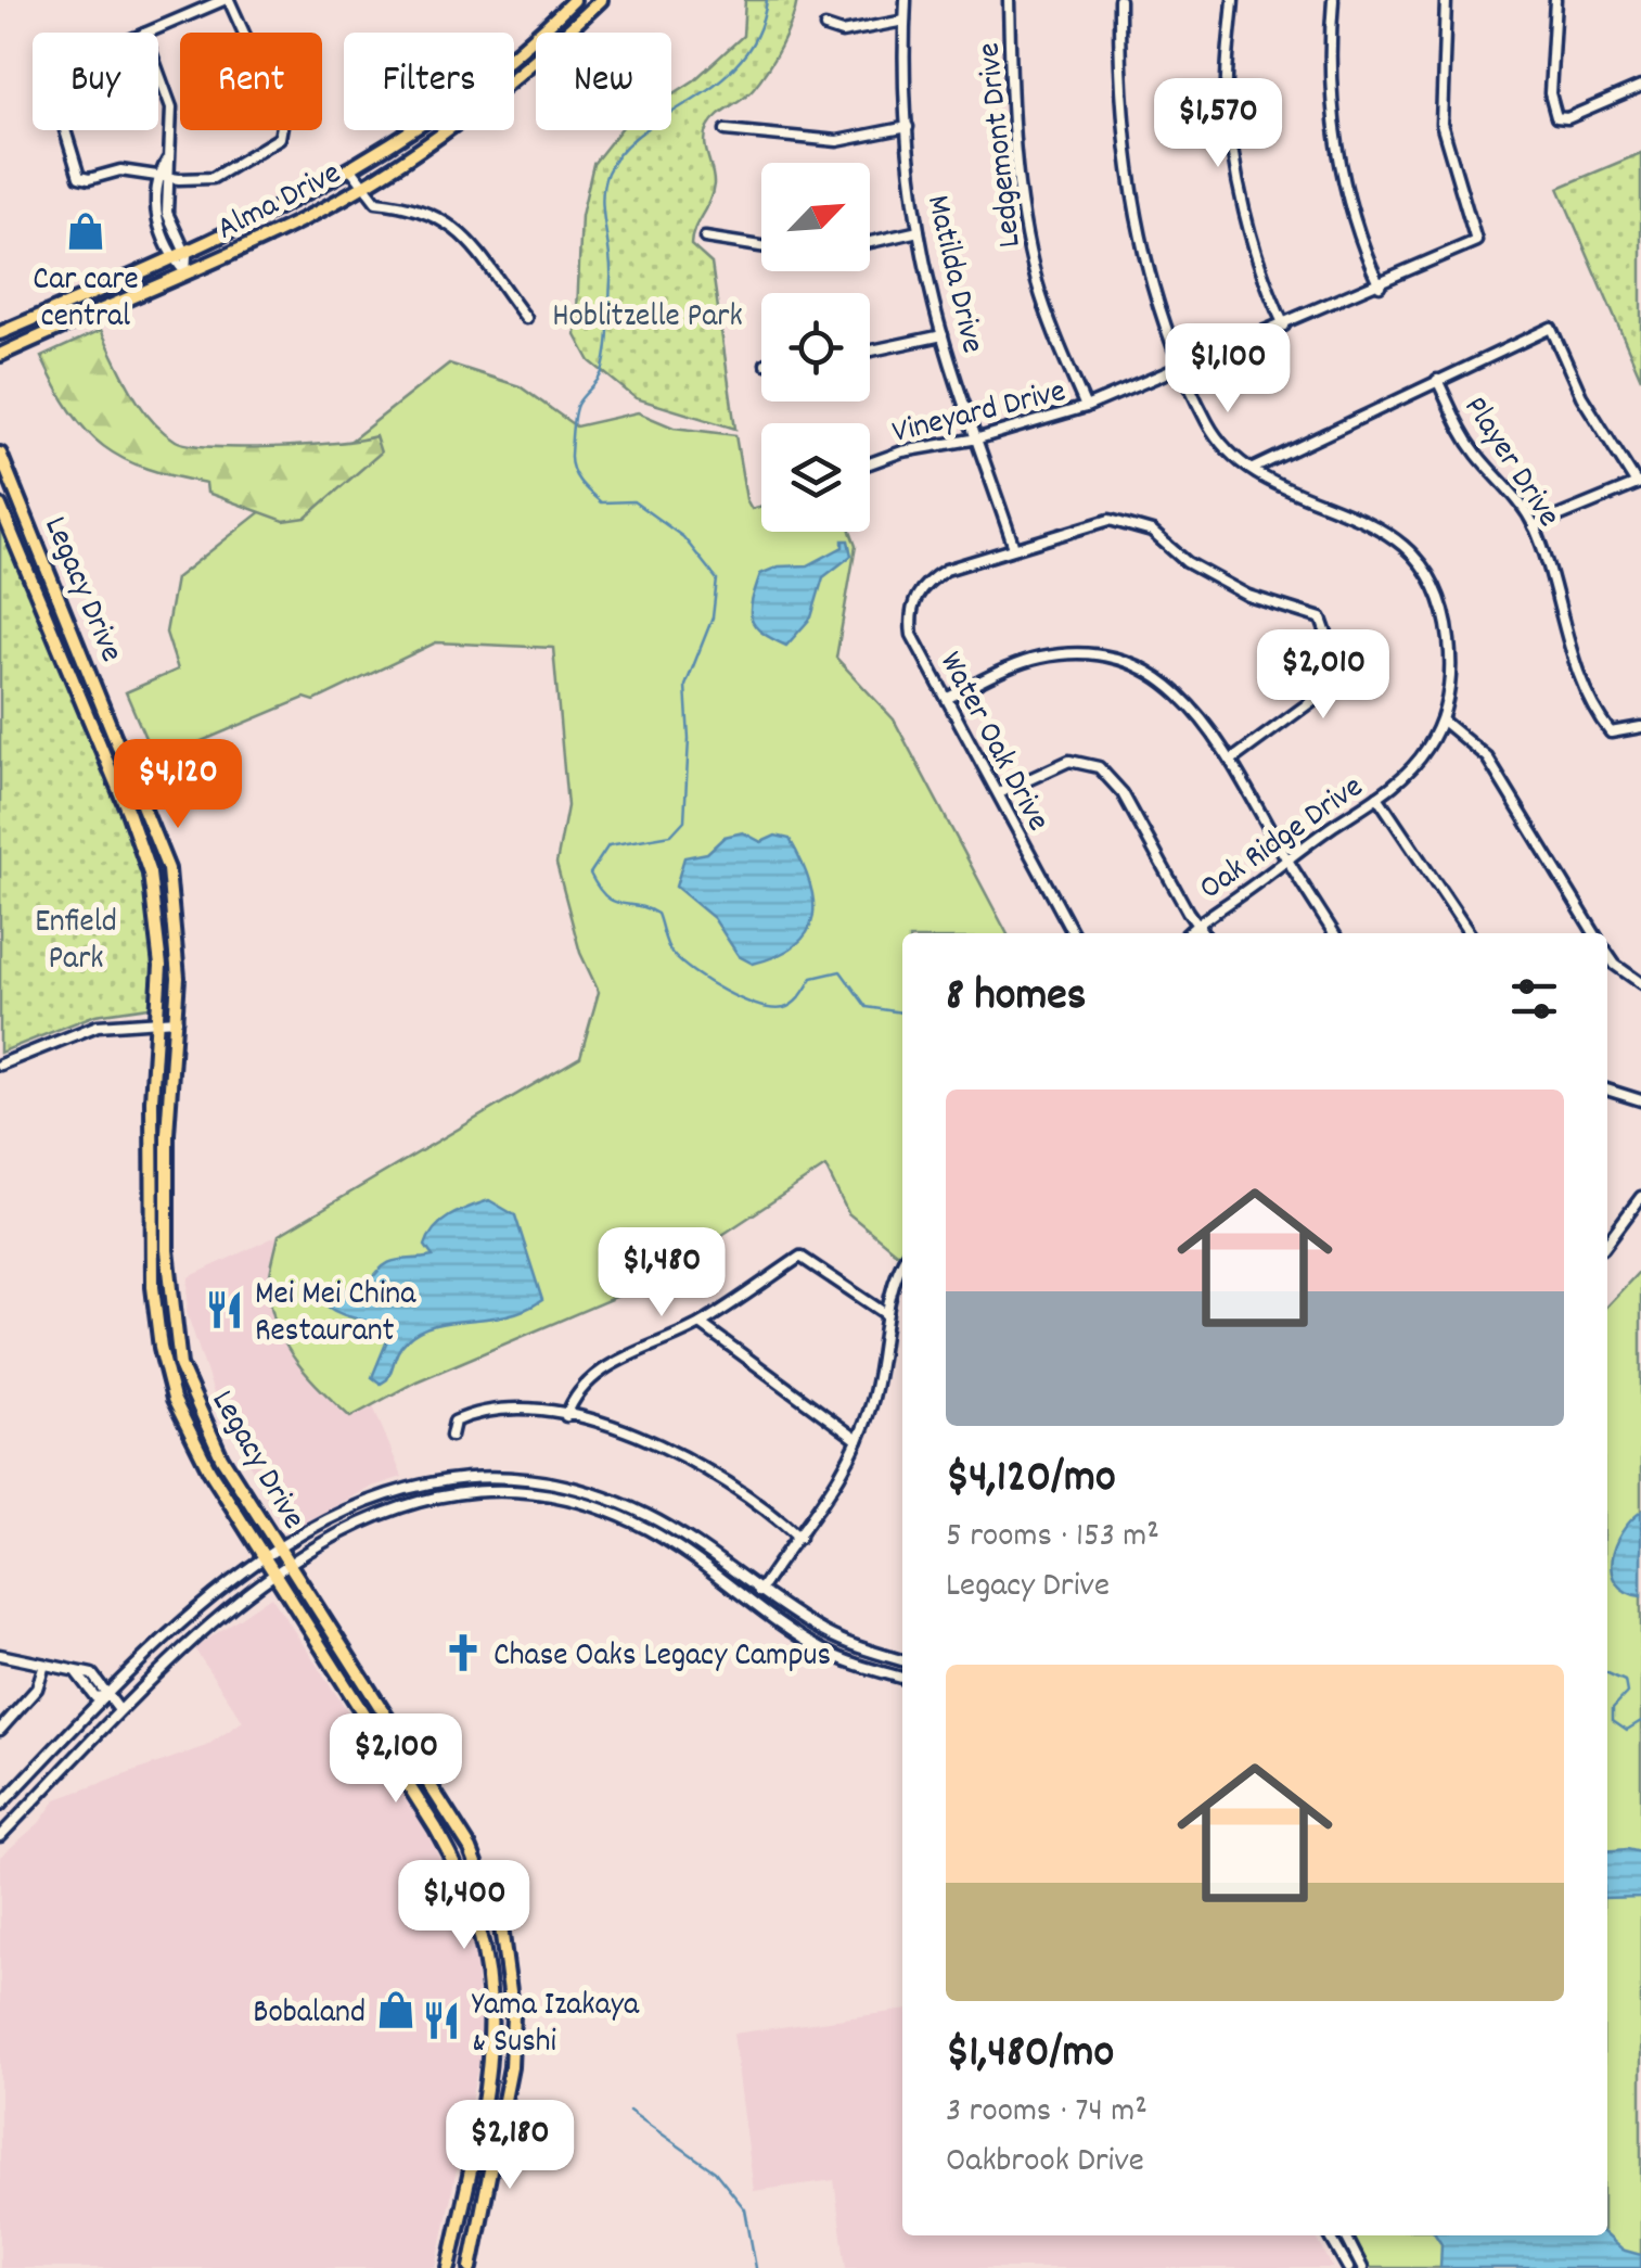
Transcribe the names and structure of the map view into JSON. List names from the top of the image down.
{
  "streets": {
    "main road": ["Alma Drive", "Legacy Drive"],
    "street": [
      "Ledgemont Drive",
      "Matilda Drive",
      "Vineyard Drive",
      "Player Drive",
      "Water Oak Drive",
      "Oak Ridge Drive"
    ]
  },
  "crossings": [
    ["Ledgemont Drive", "Vineyard Drive"],
    ["Matilda Drive", "Vineyard Drive"],
    ["Matilda Drive", "Water Oak Drive"]
  ],
  "parks": ["Hoblitzelle Park", "Enfield Park"],
  "places": {
    "shop": ["Car care central", "Bobaland"],
    "restaurant": ["Mei Mei China Restaurant", "Yama Izakaya & Sushi"],
    "church": ["Chase Oaks Legacy Campus"]
  },
  "north": "top right",
  "page": {
    "chip": [
      "Buy",
      "Rent",
      "Filters",
      "New"
    ],
    "price": [
      "$1,570",
      "$1,100",
      "$2,010",
      "$4,120",
      "$1,480",
      "$2,100",
      "$1,400",
      "$2,180"
    ],
    "heading": "8 homes",
    "list": [
      {
        "name": "$4,120/mo",
        "note": "5 rooms · 153 m² · Legacy Drive"
      },
      {
        "name": "$1,480/mo",
        "note": "3 rooms · 74 m² · Oakbrook Drive"
      }
    ]
  }
}
